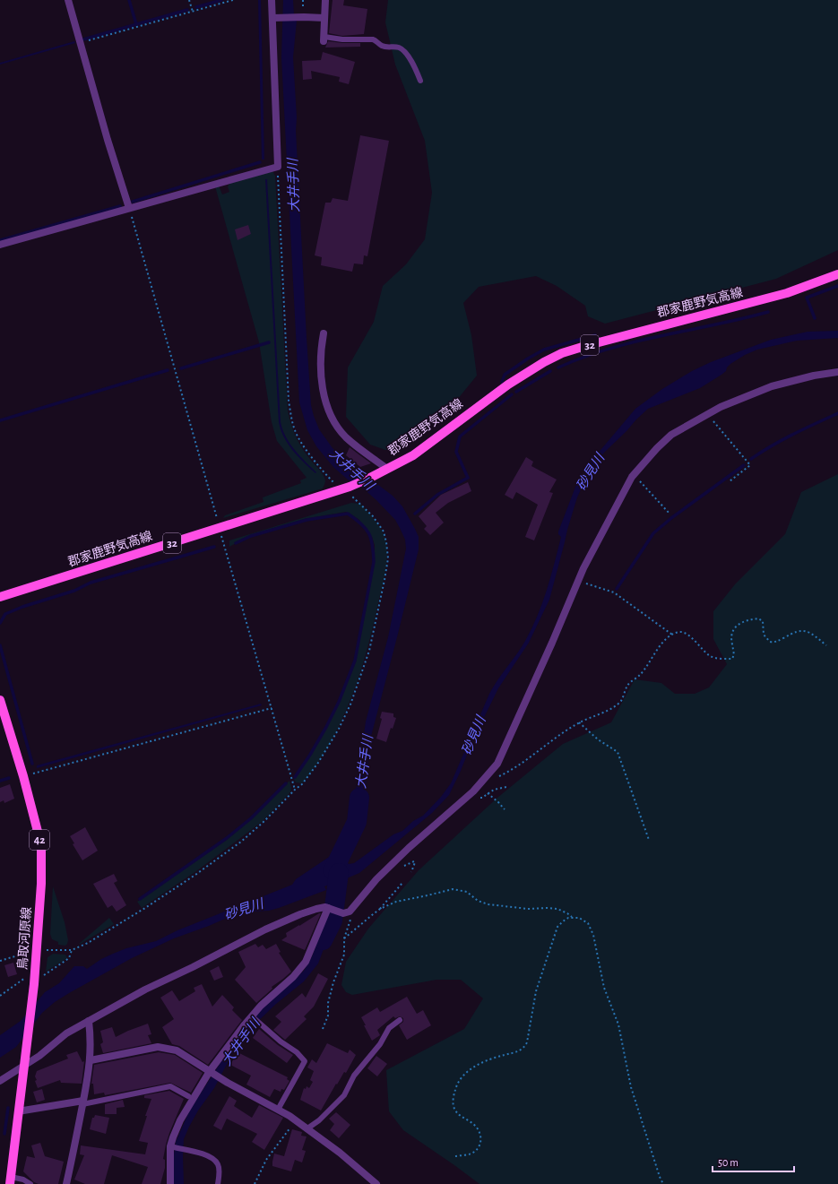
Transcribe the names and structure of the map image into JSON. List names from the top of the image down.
{
  "streets": {
    "main road": [
      "郡家鹿野気高線",
      "32",
      "42",
      "鳥取河原線"
    ]
  },
  "water": ["大井手川", "砂見川"],
  "scale_bar": "50 m"
}
